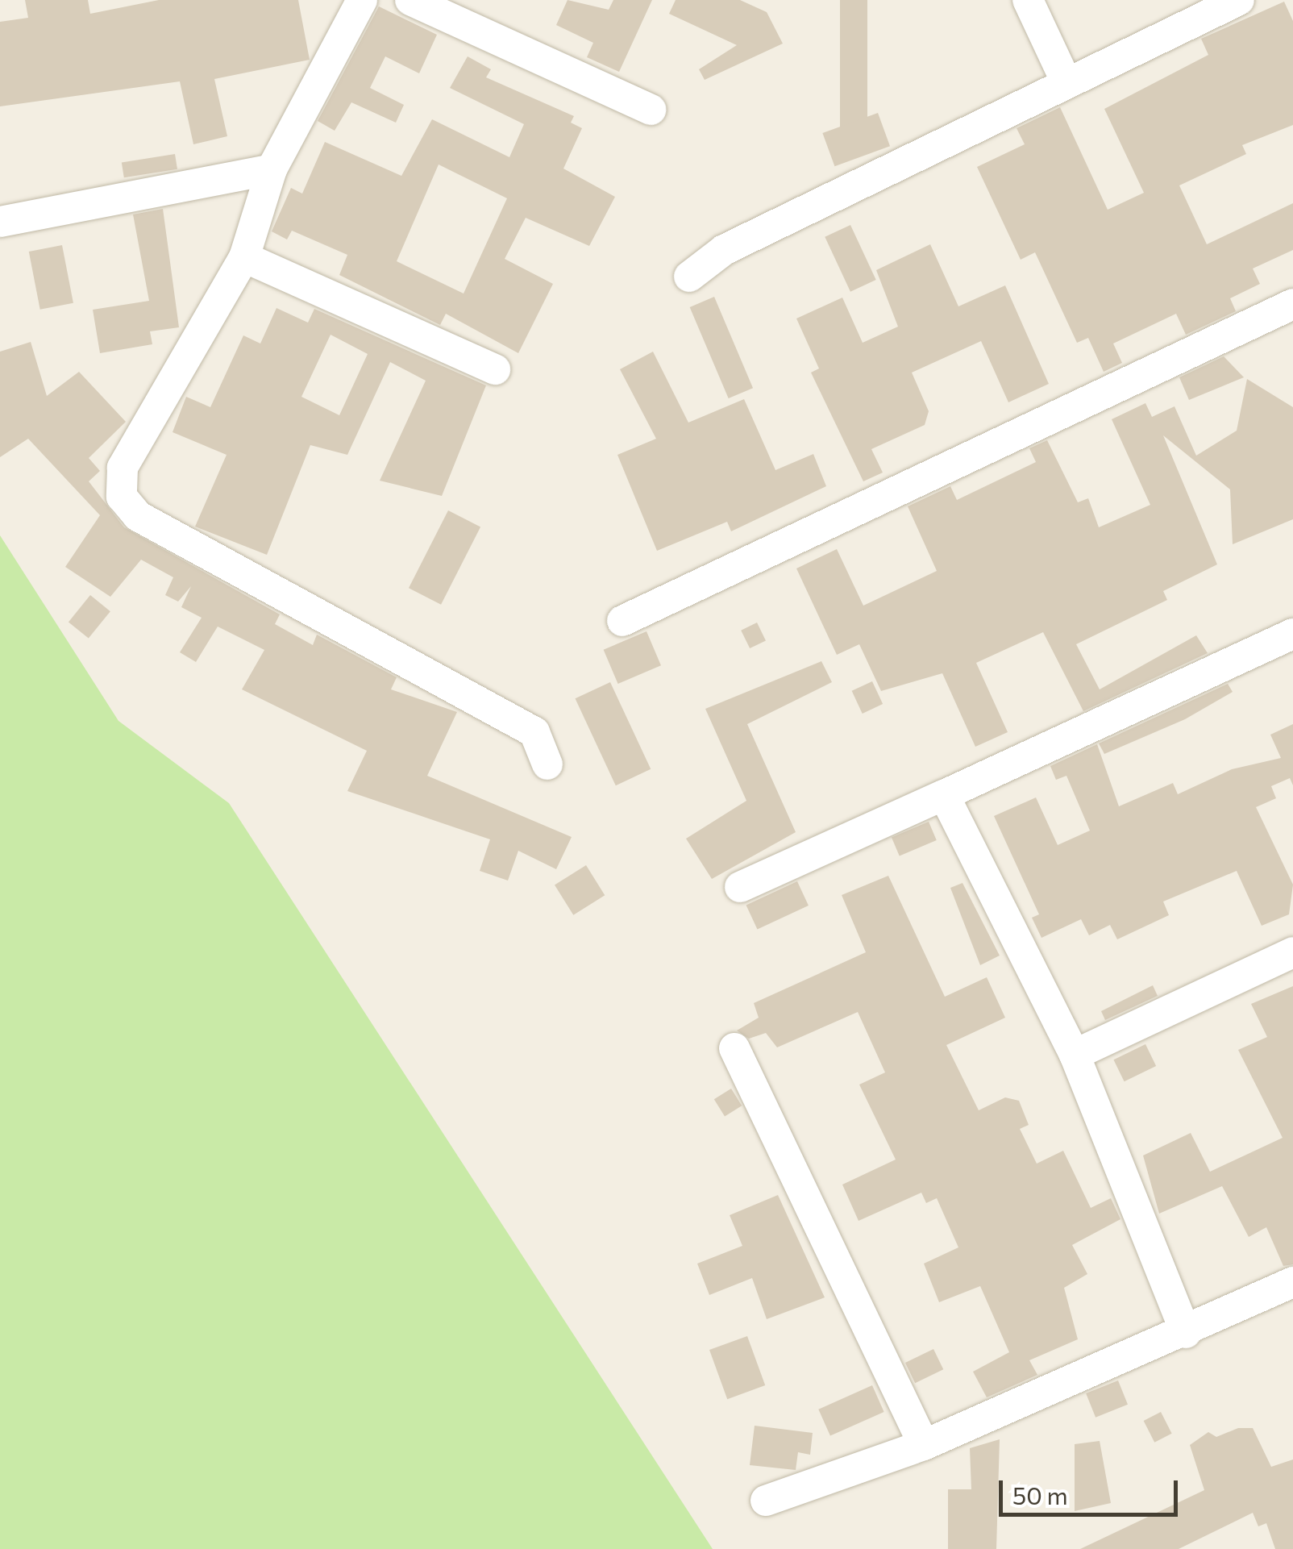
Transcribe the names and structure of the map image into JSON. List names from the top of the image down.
{
  "scale_bar": "50 m"
}
